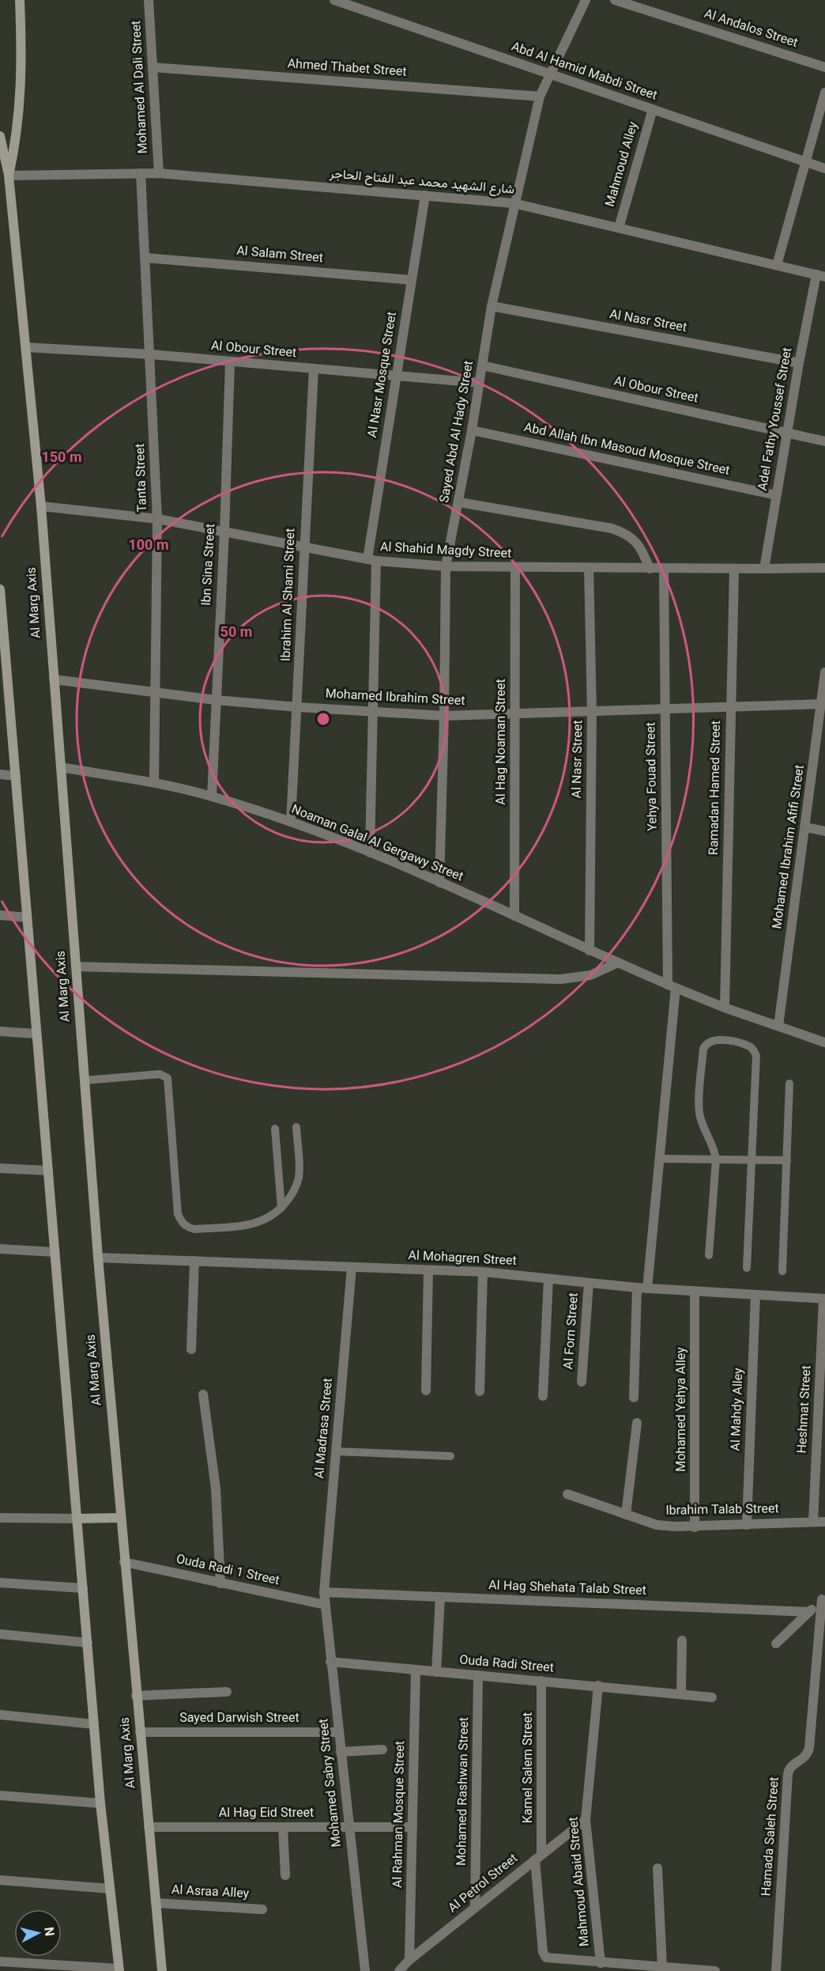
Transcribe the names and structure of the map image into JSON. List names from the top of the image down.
{
  "streets": {
    "main road": ["Al Marg Axis"],
    "street": [
      "Al Andalos Street",
      "Ahmed Thabet Street",
      "Abd Al Hamid Mabdi Street",
      "Mohamed Al Dali Street",
      "Mahmoud Alley",
      "شارع الشهيد محمد عبد الفتاح الحاجر",
      "Al Salam Street",
      "Al Nasr Street",
      "Al Obour Street",
      "Al Nasr Mosque Street",
      "Adel Fathy Youssef Street",
      "Sayed Abd Al Hady Street",
      "Abd Allah Ibn Masoud Mosque Street",
      "Tanta Street",
      "Al Shahid Magdy Street",
      "Ibn Sina Street",
      "Ibrahim Al Shami Street",
      "Mohamed Ibrahim Street",
      "Al Hag Noaman Street",
      "Yehya Fouad Street",
      "Ramadan Hamed Street",
      "Noaman Galal Al Gergawy Street",
      "Mohamed Ibrahim Afifi Street",
      "Al Mohagren Street",
      "Al Forn Street",
      "Mohamed Yehya Alley",
      "Al Mahdy Alley",
      "Heshmat Street",
      "Al Madrasa Street",
      "Ibrahim Talab Street",
      "Ouda Radi 1 Street",
      "Al Hag Shehata Talab Street",
      "Ouda Radi Street",
      "Sayed Darwish Street",
      "Kamel Salem Street",
      "Mohamed Sabry Street",
      "Mohamed Rashwan Street",
      "Al Hag Eid Street",
      "Al Rahman Mosque Street",
      "Hamada Saleh Street",
      "Mahmoud Abaid Street",
      "Al Petrol Street",
      "Al Asraa Alley"
    ]
  },
  "crossings": [
    ["Ahmed Thabet Street", "Mohamed Al Dali Street"],
    ["Ahmed Thabet Street", "Sayed Abd Al Hady Street"],
    ["Abd Al Hamid Mabdi Street", "Mahmoud Alley"],
    ["Abd Al Hamid Mabdi Street", "Sayed Abd Al Hady Street"],
    ["Mohamed Al Dali Street", "شارع الشهيد محمد عبد الفتاح الحاجر"],
    ["Mahmoud Alley", "شارع الشهيد محمد عبد الفتاح الحاجر"],
    ["شارع الشهيد محمد عبد الفتاح الحاجر", "Al Nasr Mosque Street"],
    ["شارع الشهيد محمد عبد الفتاح الحاجر", "Adel Fathy Youssef Street"],
    ["شارع الشهيد محمد عبد الفتاح الحاجر", "Sayed Abd Al Hady Street"],
    ["شارع الشهيد محمد عبد الفتاح الحاجر", "Tanta Street"],
    ["شارع الشهيد محمد عبد الفتاح الحاجر", "Al Marg Axis"],
    ["Al Salam Street", "Al Nasr Mosque Street"],
    ["Al Salam Street", "Tanta Street"],
    ["Al Nasr Street", "Adel Fathy Youssef Street"],
    ["Al Nasr Street", "Sayed Abd Al Hady Street"],
    ["Al Nasr Street", "Al Shahid Magdy Street"],
    ["Al Nasr Street", "Mohamed Ibrahim Street"],
    ["Al Nasr Street", "Noaman Galal Al Gergawy Street"],
    ["Al Obour Street", "Al Nasr Mosque Street"],
    ["Al Obour Street", "Adel Fathy Youssef Street"],
    ["Al Obour Street", "Sayed Abd Al Hady Street"],
    ["Al Obour Street", "Tanta Street"],
    ["Al Obour Street", "Ibn Sina Street"],
    ["Al Obour Street", "Ibrahim Al Shami Street"],
    ["Al Obour Street", "Al Marg Axis"],
    ["Al Nasr Mosque Street", "Al Shahid Magdy Street"],
    ["Al Nasr Mosque Street", "Mohamed Ibrahim Street"],
    ["Al Nasr Mosque Street", "Noaman Galal Al Gergawy Street"],
    ["Adel Fathy Youssef Street", "Abd Allah Ibn Masoud Mosque Street"],
    ["Adel Fathy Youssef Street", "Al Shahid Magdy Street"],
    ["Sayed Abd Al Hady Street", "Abd Allah Ibn Masoud Mosque Street"],
    ["Sayed Abd Al Hady Street", "Al Shahid Magdy Street"],
    ["Sayed Abd Al Hady Street", "Mohamed Ibrahim Street"],
    ["Sayed Abd Al Hady Street", "Noaman Galal Al Gergawy Street"],
    ["Tanta Street", "Al Shahid Magdy Street"],
    ["Tanta Street", "Mohamed Ibrahim Street"],
    ["Tanta Street", "Noaman Galal Al Gergawy Street"],
    ["Al Shahid Magdy Street", "Ibn Sina Street"],
    ["Al Shahid Magdy Street", "Ibrahim Al Shami Street"],
    ["Al Shahid Magdy Street", "Al Marg Axis"],
    ["Al Shahid Magdy Street", "Al Hag Noaman Street"],
    ["Al Shahid Magdy Street", "Yehya Fouad Street"],
    ["Al Shahid Magdy Street", "Ramadan Hamed Street"],
    ["Ibn Sina Street", "Mohamed Ibrahim Street"],
    ["Ibn Sina Street", "Noaman Galal Al Gergawy Street"],
    ["Ibrahim Al Shami Street", "Mohamed Ibrahim Street"],
    ["Ibrahim Al Shami Street", "Noaman Galal Al Gergawy Street"],
    ["Al Marg Axis", "Mohamed Ibrahim Street"],
    ["Al Marg Axis", "Noaman Galal Al Gergawy Street"],
    ["Al Marg Axis", "Al Mohagren Street"],
    ["Al Marg Axis", "Ouda Radi 1 Street"],
    ["Al Marg Axis", "Sayed Darwish Street"],
    ["Al Marg Axis", "Al Hag Eid Street"],
    ["Al Marg Axis", "Al Asraa Alley"],
    ["Mohamed Ibrahim Street", "Al Hag Noaman Street"],
    ["Mohamed Ibrahim Street", "Yehya Fouad Street"],
    ["Mohamed Ibrahim Street", "Ramadan Hamed Street"],
    ["Mohamed Ibrahim Street", "Mohamed Ibrahim Afifi Street"],
    ["Al Hag Noaman Street", "Noaman Galal Al Gergawy Street"],
    ["Yehya Fouad Street", "Noaman Galal Al Gergawy Street"],
    ["Yehya Fouad Street", "Al Mohagren Street"],
    ["Ramadan Hamed Street", "Noaman Galal Al Gergawy Street"],
    ["Noaman Galal Al Gergawy Street", "Mohamed Ibrahim Afifi Street"],
    ["Al Mohagren Street", "Al Forn Street"],
    ["Al Mohagren Street", "Mohamed Yehya Alley"],
    ["Al Mohagren Street", "Al Mahdy Alley"],
    ["Al Mohagren Street", "Heshmat Street"],
    ["Al Mohagren Street", "Al Madrasa Street"],
    ["Mohamed Yehya Alley", "Ibrahim Talab Street"],
    ["Al Mahdy Alley", "Ibrahim Talab Street"],
    ["Heshmat Street", "Ibrahim Talab Street"],
    ["Al Madrasa Street", "Al Hag Shehata Talab Street"],
    ["Al Madrasa Street", "Mohamed Sabry Street"],
    ["Ouda Radi 1 Street", "Mohamed Sabry Street"],
    ["Al Hag Shehata Talab Street", "Mohamed Sabry Street"],
    ["Ouda Radi Street", "Kamel Salem Street"],
    ["Ouda Radi Street", "Mohamed Sabry Street"],
    ["Ouda Radi Street", "Mohamed Rashwan Street"],
    ["Ouda Radi Street", "Al Rahman Mosque Street"],
    ["Ouda Radi Street", "Mahmoud Abaid Street"],
    ["Sayed Darwish Street", "Mohamed Sabry Street"],
    ["Kamel Salem Street", "Mahmoud Abaid Street"],
    ["Kamel Salem Street", "Al Petrol Street"],
    ["Mohamed Sabry Street", "Al Hag Eid Street"],
    ["Mohamed Rashwan Street", "Al Petrol Street"],
    ["Al Hag Eid Street", "Al Rahman Mosque Street"],
    ["Al Rahman Mosque Street", "Al Petrol Street"],
    ["Mahmoud Abaid Street", "Al Petrol Street"]
  ],
  "north": "right",
  "rings": ["150 m", "100 m", "50 m"]
}
